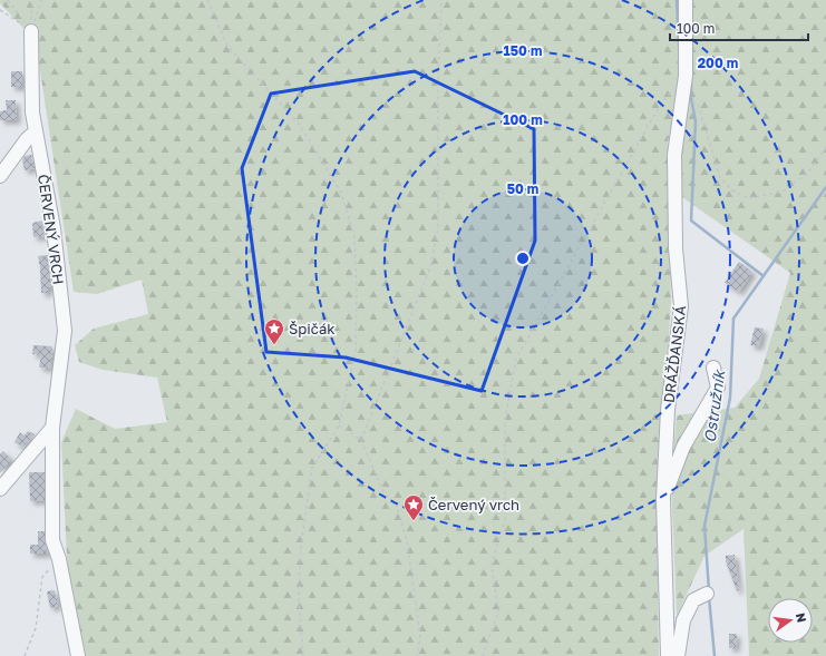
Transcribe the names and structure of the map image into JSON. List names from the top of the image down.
{
  "streets": {
    "street": ["ČERVENÝ VRCH", "DRÁŽĎANSKÁ"]
  },
  "water": ["Ostružník"],
  "places": {
    "place": ["Špičák", "Červený vrch"]
  },
  "scale_bar": "100 m",
  "north": "right",
  "rings": [
    "150 m",
    "200 m",
    "100 m",
    "50 m"
  ]
}
